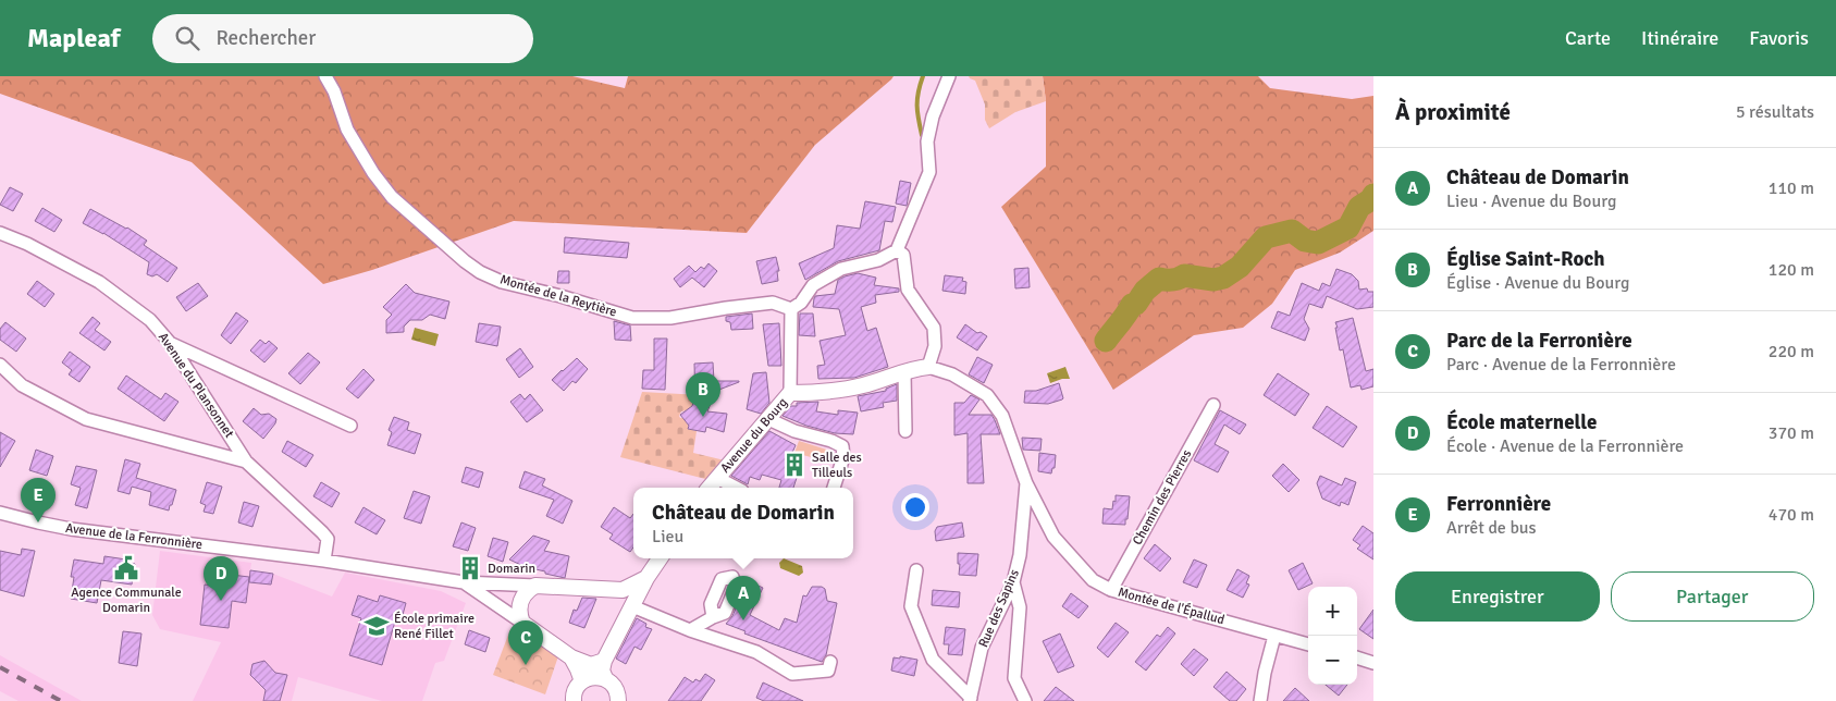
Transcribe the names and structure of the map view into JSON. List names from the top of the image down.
{
  "streets": {
    "street": [
      "Montée de la Reytière",
      "Avenue du Plansonnet",
      "Avenue du Bourg",
      "Chemin des Pierres",
      "Avenue de la Ferronnière",
      "Montée de l'Épallud",
      "Rue des Sapins"
    ]
  },
  "crossings": [
    ["Montée de la Reytière", "Avenue du Bourg"],
    ["Avenue du Plansonnet", "Avenue de la Ferronnière"],
    ["Chemin des Pierres", "Montée de l'Épallud"],
    ["Montée de l'Épallud", "Rue des Sapins"]
  ],
  "places": {
    "building": ["Salle des Tilleuls", "Domarin"],
    "public building": ["Agence Communale Domarin"],
    "school or university": ["École primaire René Fillet"]
  },
  "page": {
    "header": "Mapleaf",
    "search": "Rechercher",
    "nav": ["Carte", "Itinéraire", "Favoris"],
    "heading": ["À proximité", "5 résultats"],
    "list": [
      {
        "mark": "A",
        "name": "Château de Domarin",
        "note": "Lieu · Avenue du Bourg",
        "value": "110 m"
      },
      {
        "mark": "B",
        "name": "Église Saint-Roch",
        "note": "Église · Avenue du Bourg",
        "value": "120 m"
      },
      {
        "mark": "C",
        "name": "Parc de la Ferronière",
        "note": "Parc · Avenue de la Ferronnière",
        "value": "220 m"
      },
      {
        "mark": "D",
        "name": "École maternelle",
        "note": "École · Avenue de la Ferronnière",
        "value": "370 m"
      },
      {
        "mark": "E",
        "name": "Ferronnière",
        "note": "Arrêt de bus",
        "value": "470 m"
      }
    ],
    "pins": [
      "B",
      "E",
      "D",
      "A",
      "C"
    ],
    "popup": ["Château de Domarin", "Lieu"],
    "buttons": ["Enregistrer", "Partager"],
    "map_buttons": ["+", "−"]
  }
}
